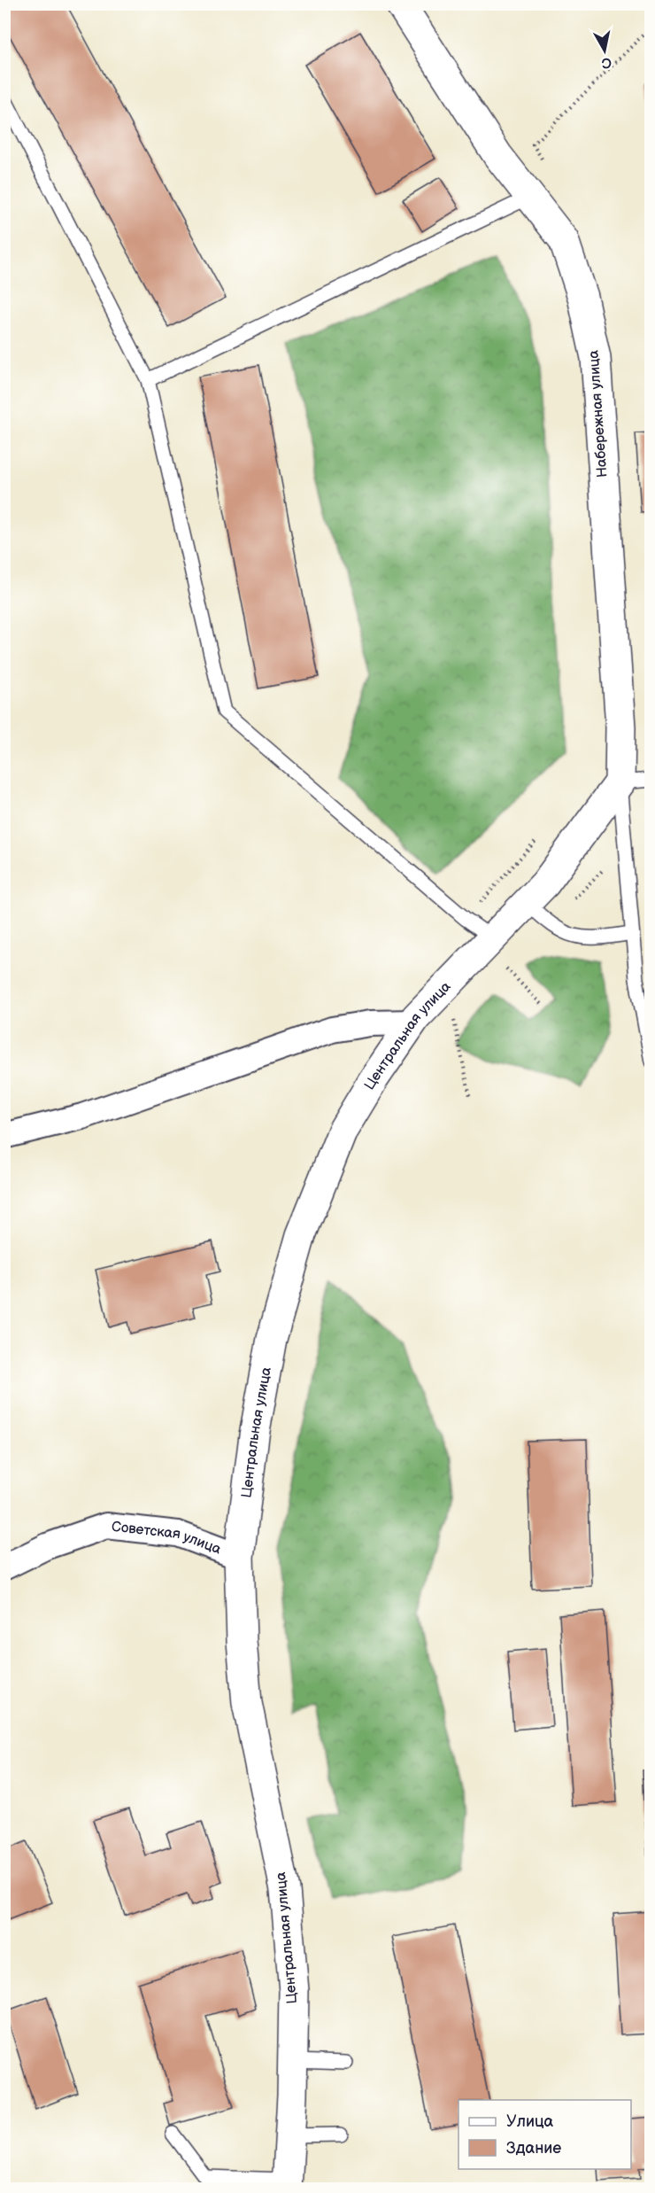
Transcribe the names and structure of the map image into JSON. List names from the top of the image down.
{
  "streets": {
    "street": ["Набережная улица", "Центральная улица", "Советская улица"]
  },
  "crossings": [
    ["Набережная улица", "Центральная улица"],
    ["Центральная улица", "Советская улица"]
  ],
  "legend": ["Улица", "Здание"],
  "north": "bottom"
}
